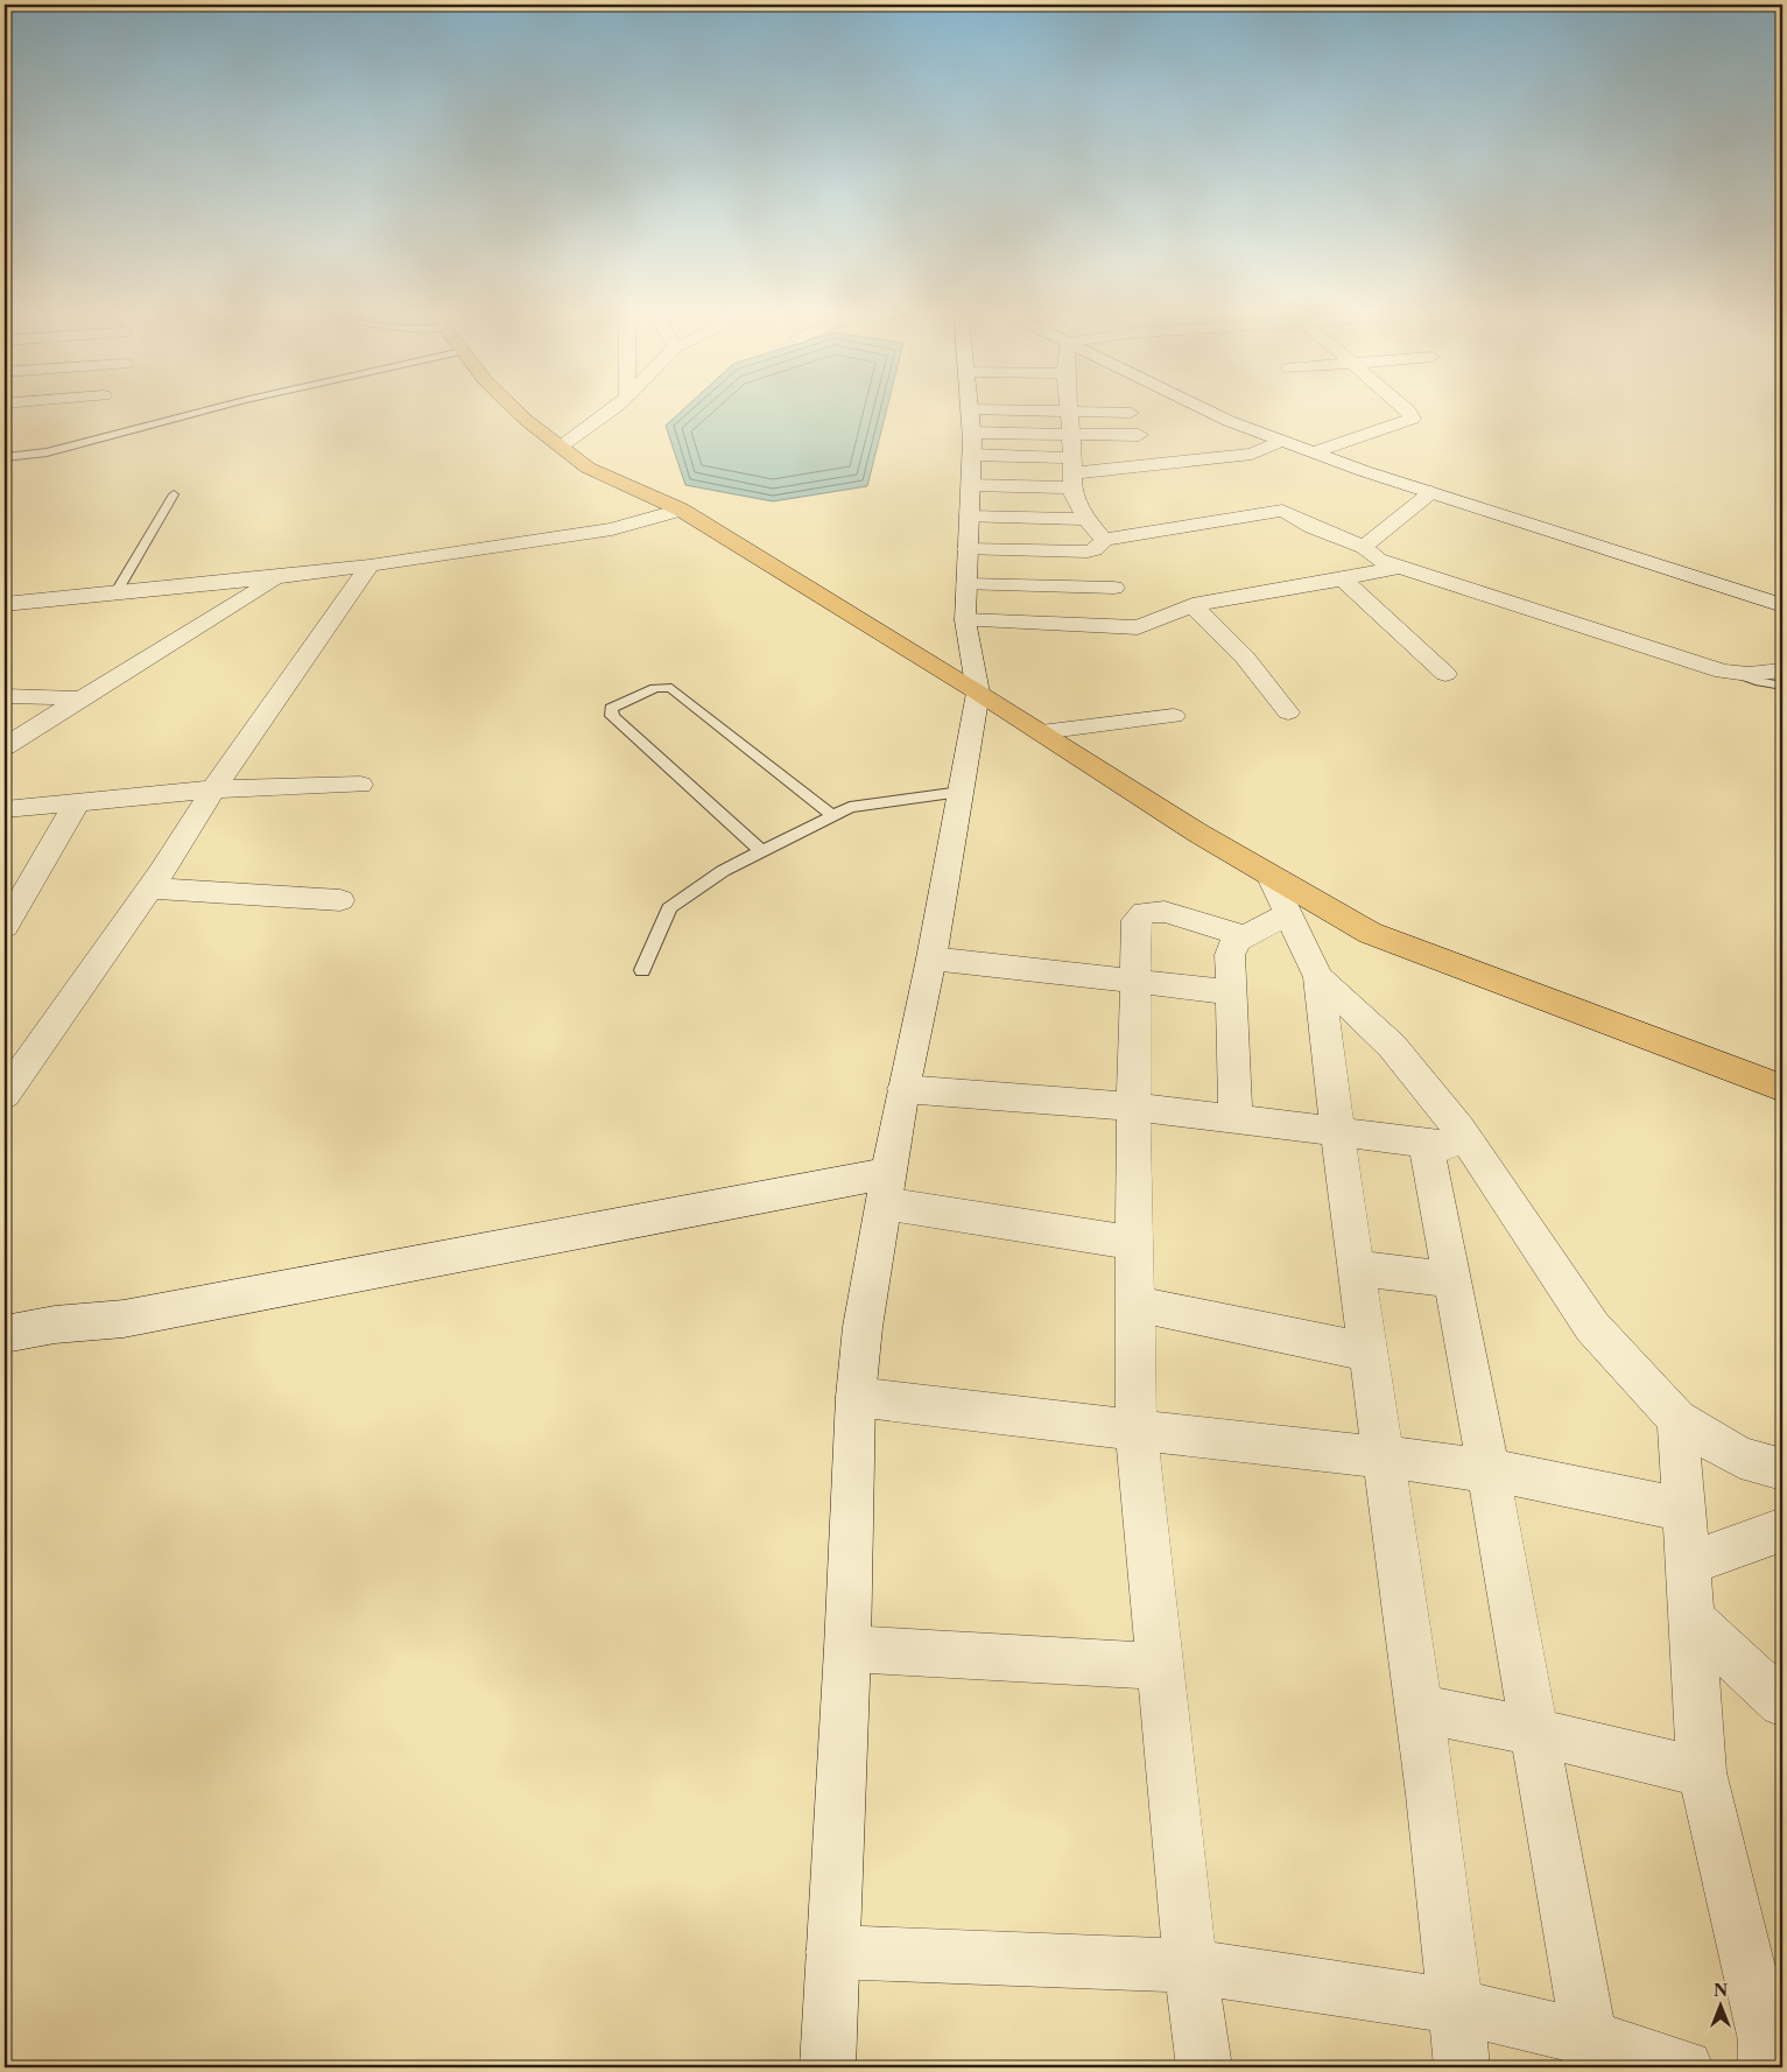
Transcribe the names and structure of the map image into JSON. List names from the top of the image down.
{
  "north": "top"
}
